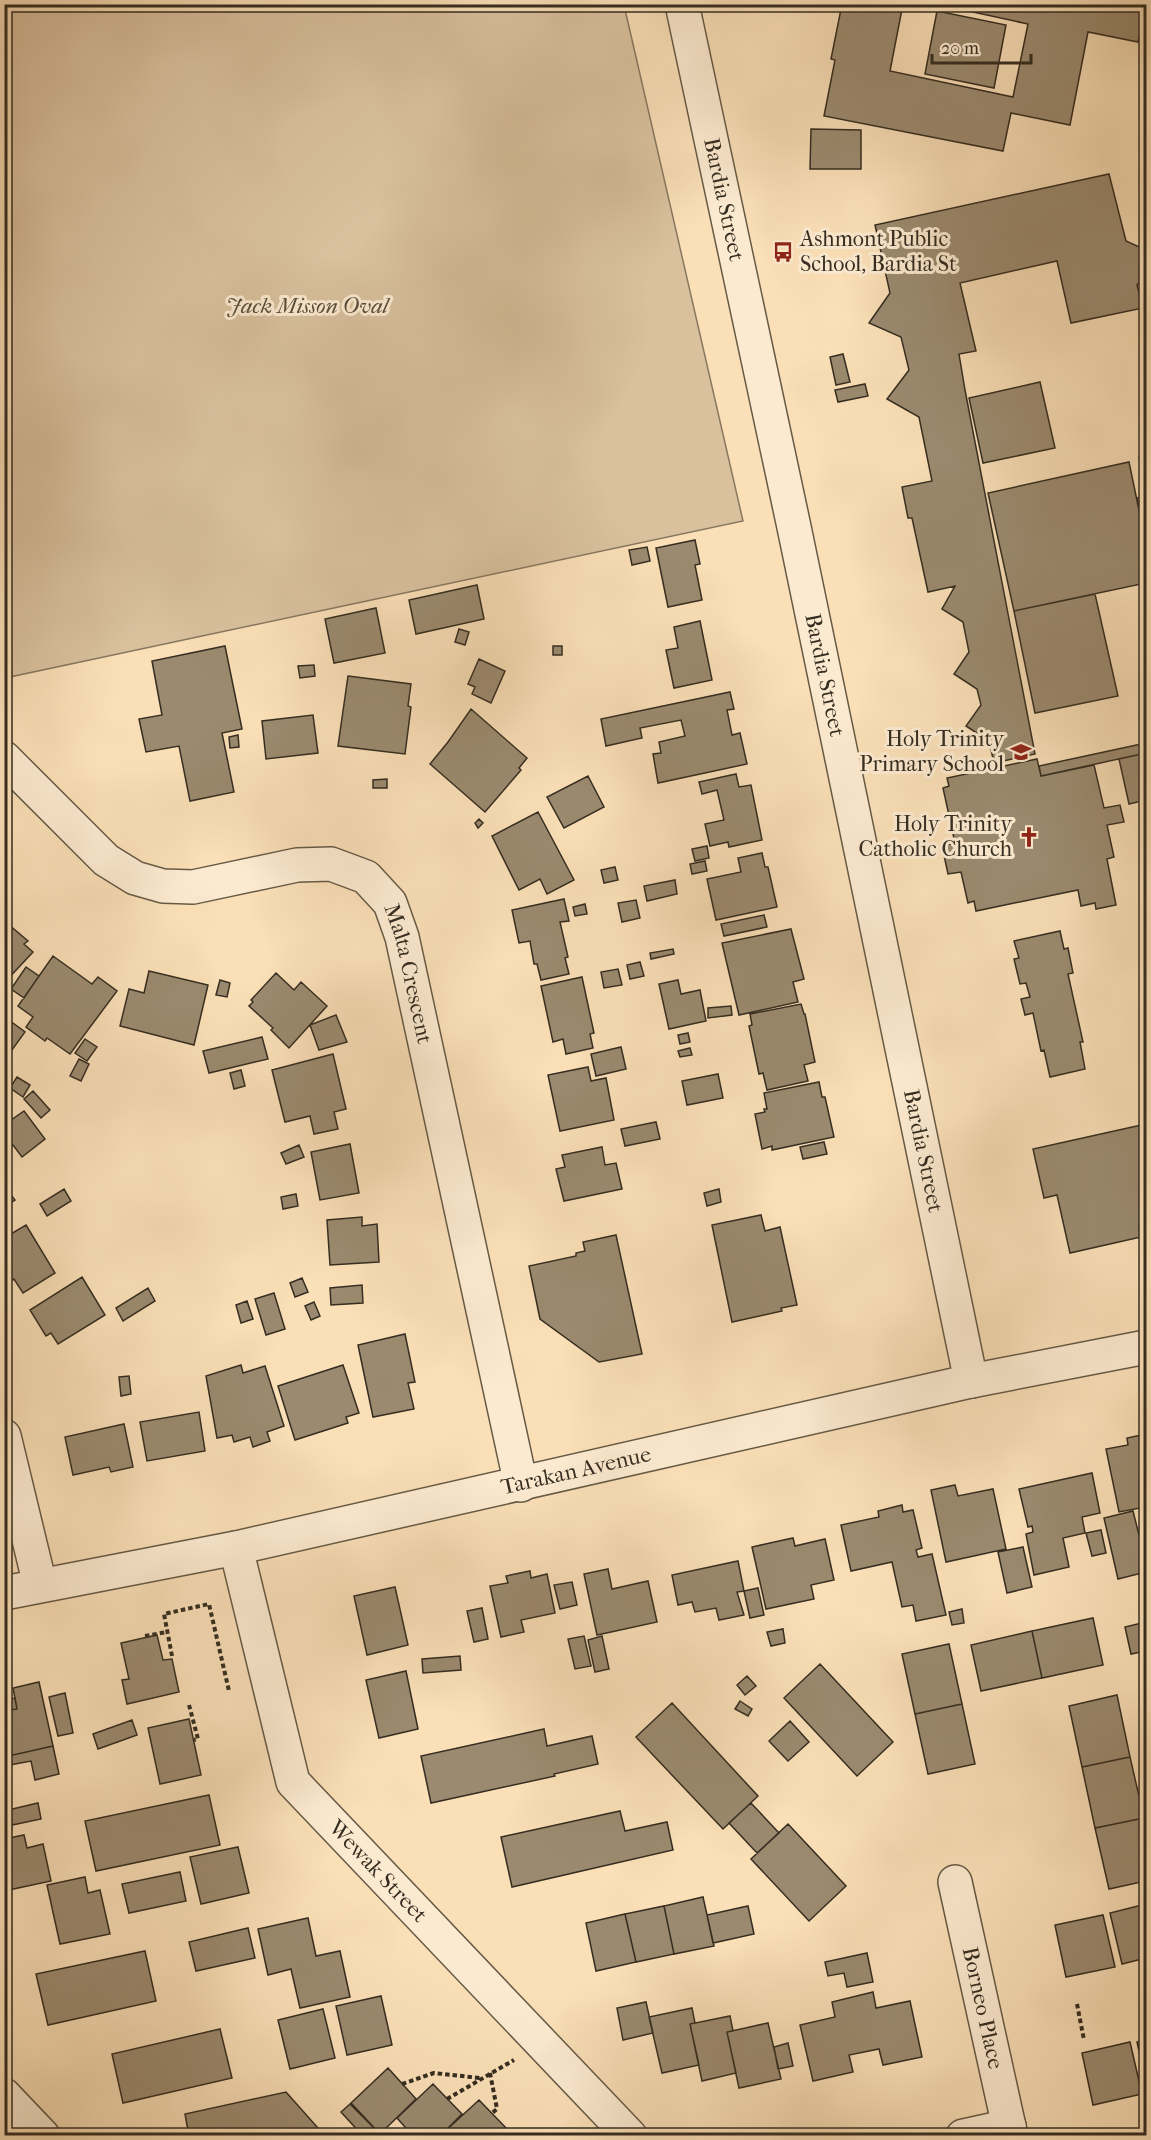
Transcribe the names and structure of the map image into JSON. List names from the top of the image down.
{
  "streets": {
    "street": [
      "Bardia Street",
      "Malta Crescent",
      "Tarakan Avenue",
      "Wewak Street",
      "Borneo Place"
    ]
  },
  "crossings": [
    ["Bardia Street", "Tarakan Avenue"],
    ["Malta Crescent", "Tarakan Avenue"],
    ["Tarakan Avenue", "Wewak Street"]
  ],
  "parks": ["Jack Misson Oval"],
  "places": {
    "bus stop": ["Ashmont Public School, Bardia St"],
    "school or university": ["Holy Trinity Primary School"],
    "church": ["Holy Trinity Catholic Church"]
  },
  "scale_bar": "20 m"
}
